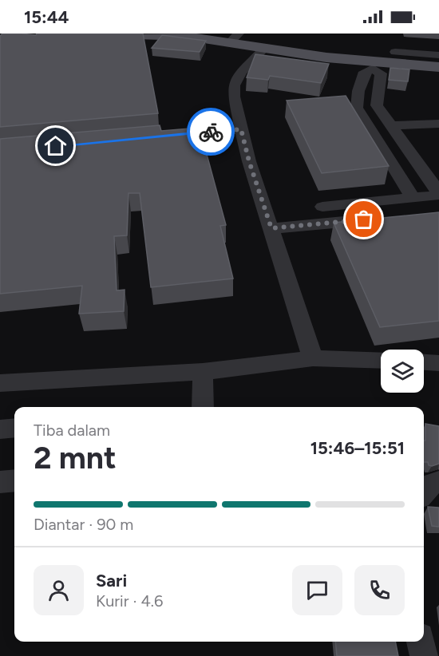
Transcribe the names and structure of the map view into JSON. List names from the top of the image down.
{
  "page": {
    "status": "15:44",
    "heading": ["2 mnt", "Tiba dalam", "15:46–15:51"],
    "panel": ["Sari", "Kurir · 4.6"],
    "bar": "Diantar · 90 m"
  }
}
